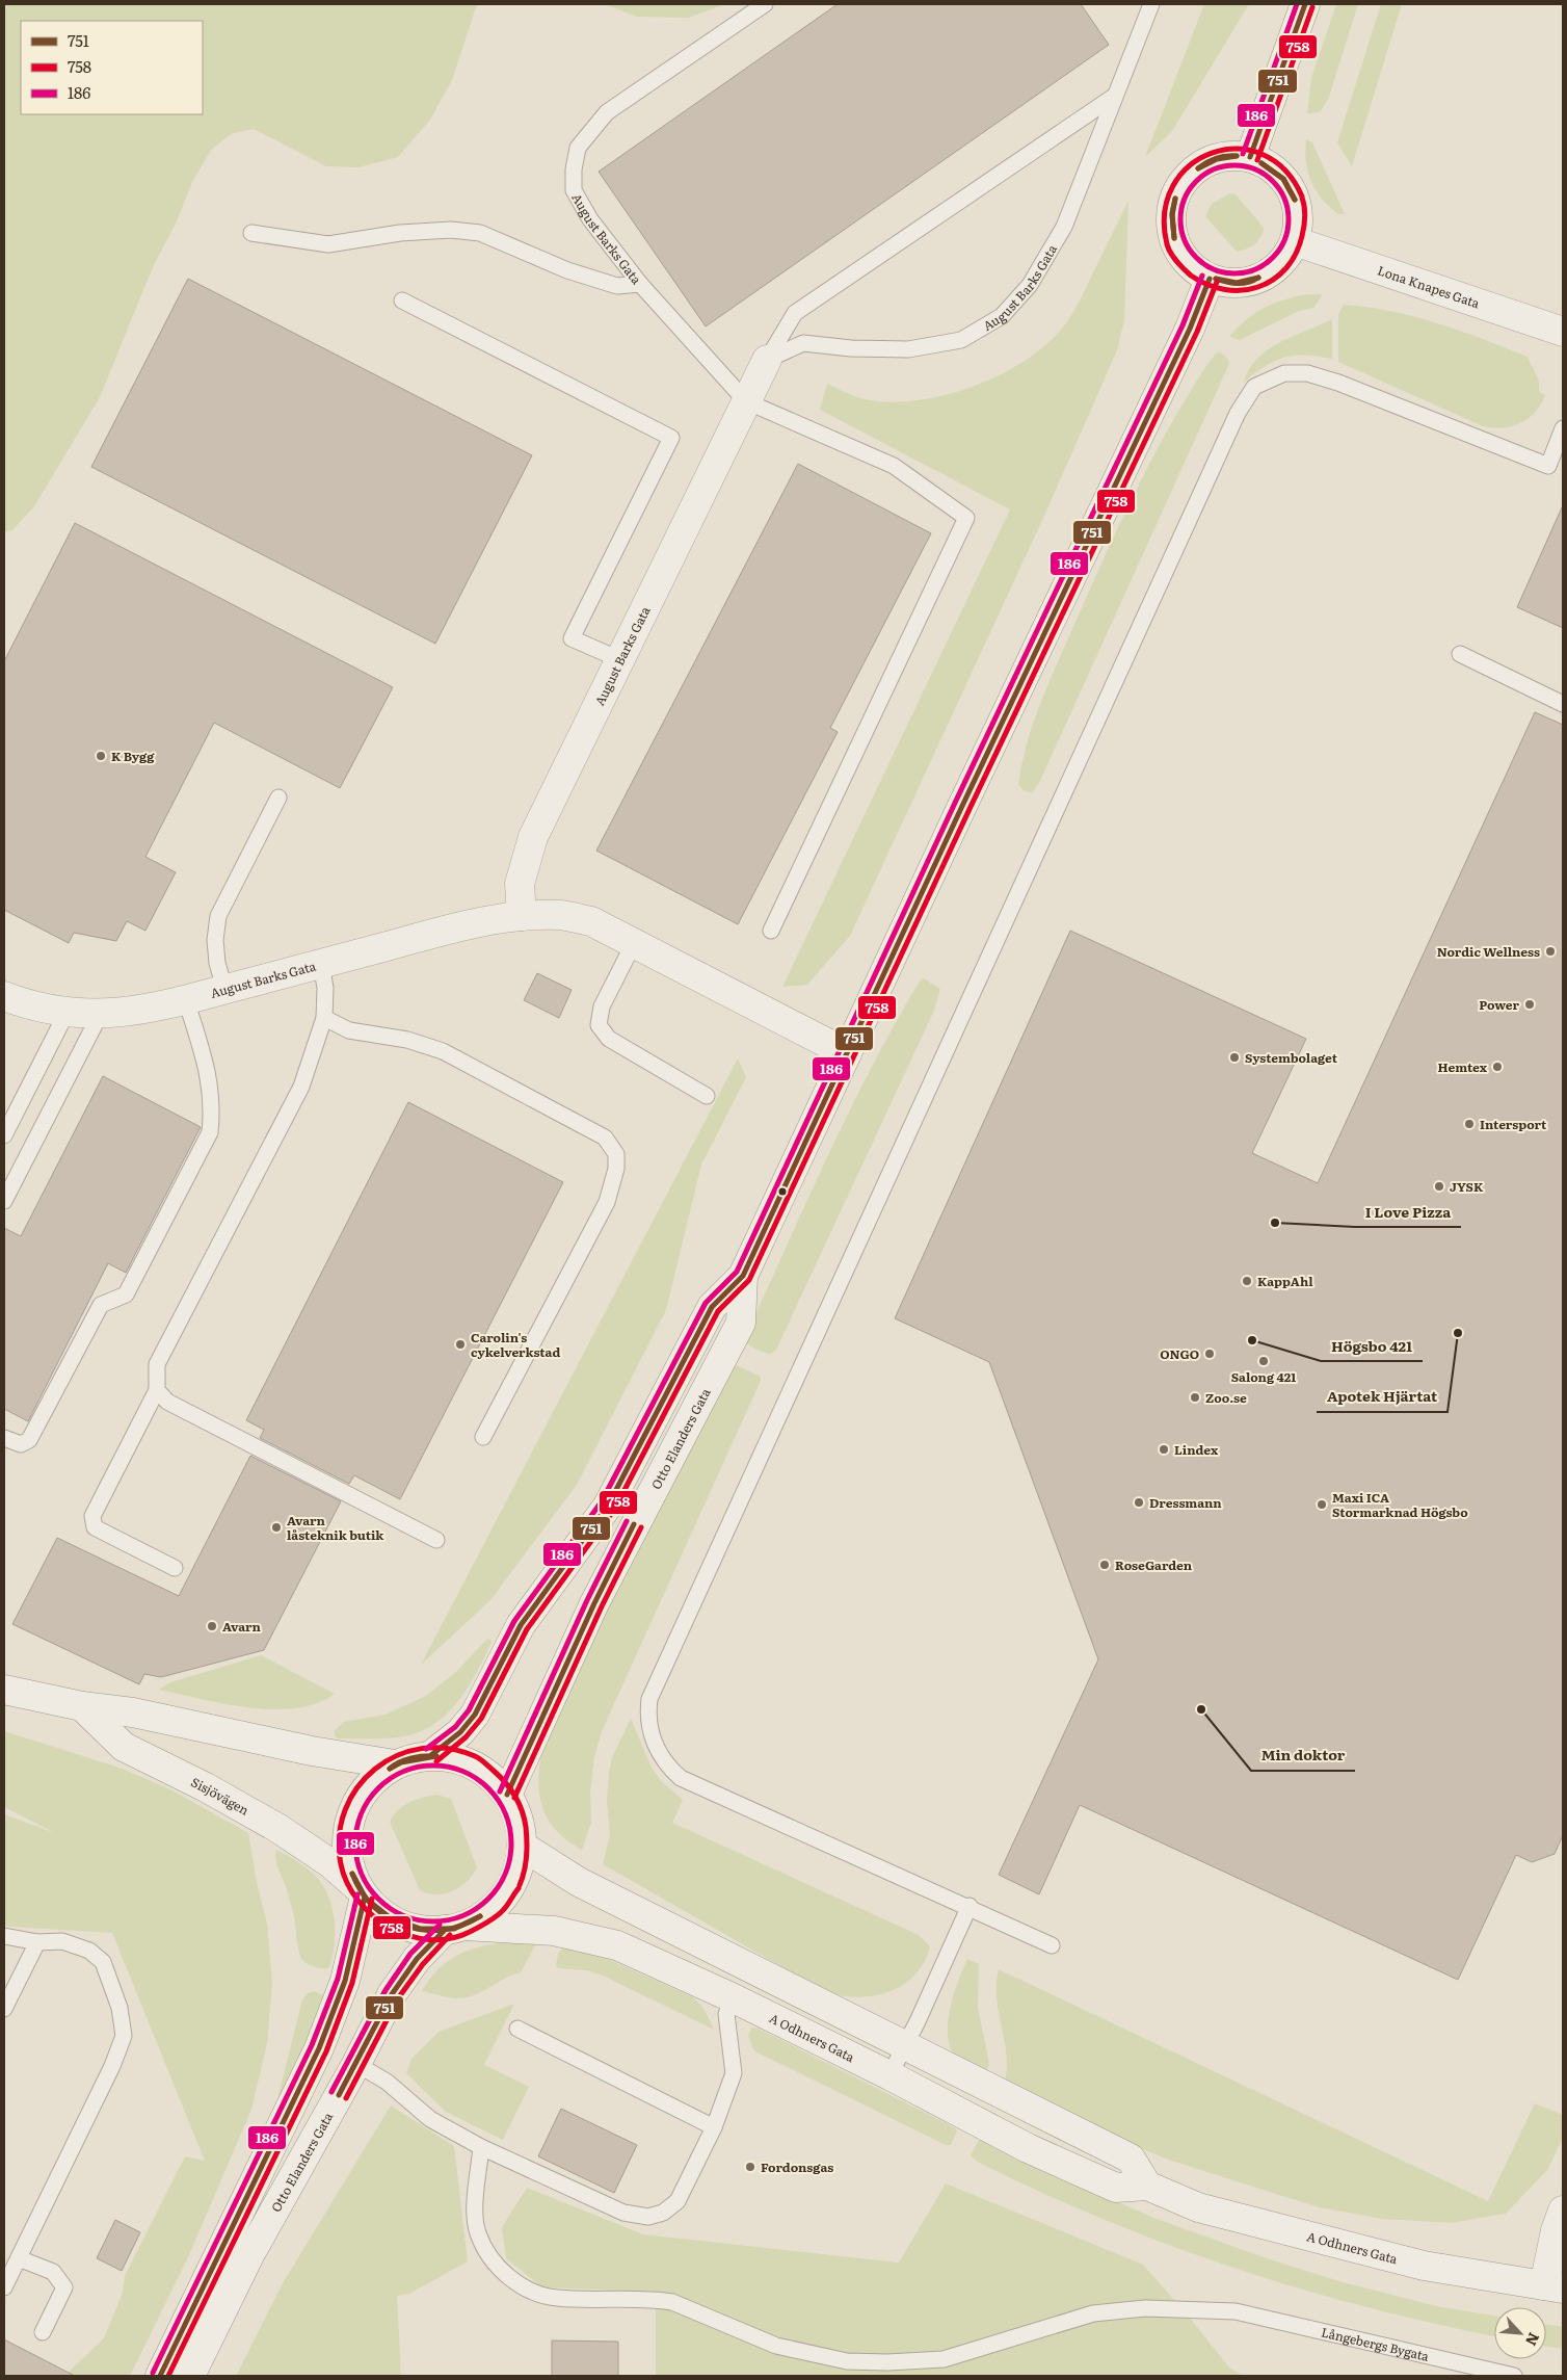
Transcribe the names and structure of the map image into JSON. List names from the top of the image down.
{
  "streets": {
    "street": [
      "August Barks Gata",
      "Lona Knapes Gata",
      "Otto Elanders Gata",
      "Sisjövägen",
      "A Odhners Gata"
    ],
    "lane": ["Långebergs Bygata"]
  },
  "crossings": [
    ["August Barks Gata", "Otto Elanders Gata"],
    ["Lona Knapes Gata", "Otto Elanders Gata"],
    ["Otto Elanders Gata", "Sisjövägen"],
    ["Otto Elanders Gata", "A Odhners Gata"],
    ["Sisjövägen", "A Odhners Gata"]
  ],
  "places": [
    "K Bygg",
    "Nordic Wellness",
    "Power",
    "Systembolaget",
    "Hemtex",
    "Intersport",
    "JYSK",
    "I Love Pizza",
    "KappAhl",
    "Apotek Hjärtat",
    "Högsbo 421",
    "Carolin's cykelverkstad",
    "ONGO",
    "Salong 421",
    "Zoo.se",
    "Lindex",
    "Dressmann",
    "Maxi ICA Stormarknad Högsbo",
    "Avarn låsteknik butik",
    "RoseGarden",
    "Avarn",
    "Min doktor",
    "Fordonsgas"
  ],
  "lines": ["transit line 751", "transit line 186", "transit line 758"],
  "legend": ["751", "758", "186"],
  "north": "bottom right"
}
